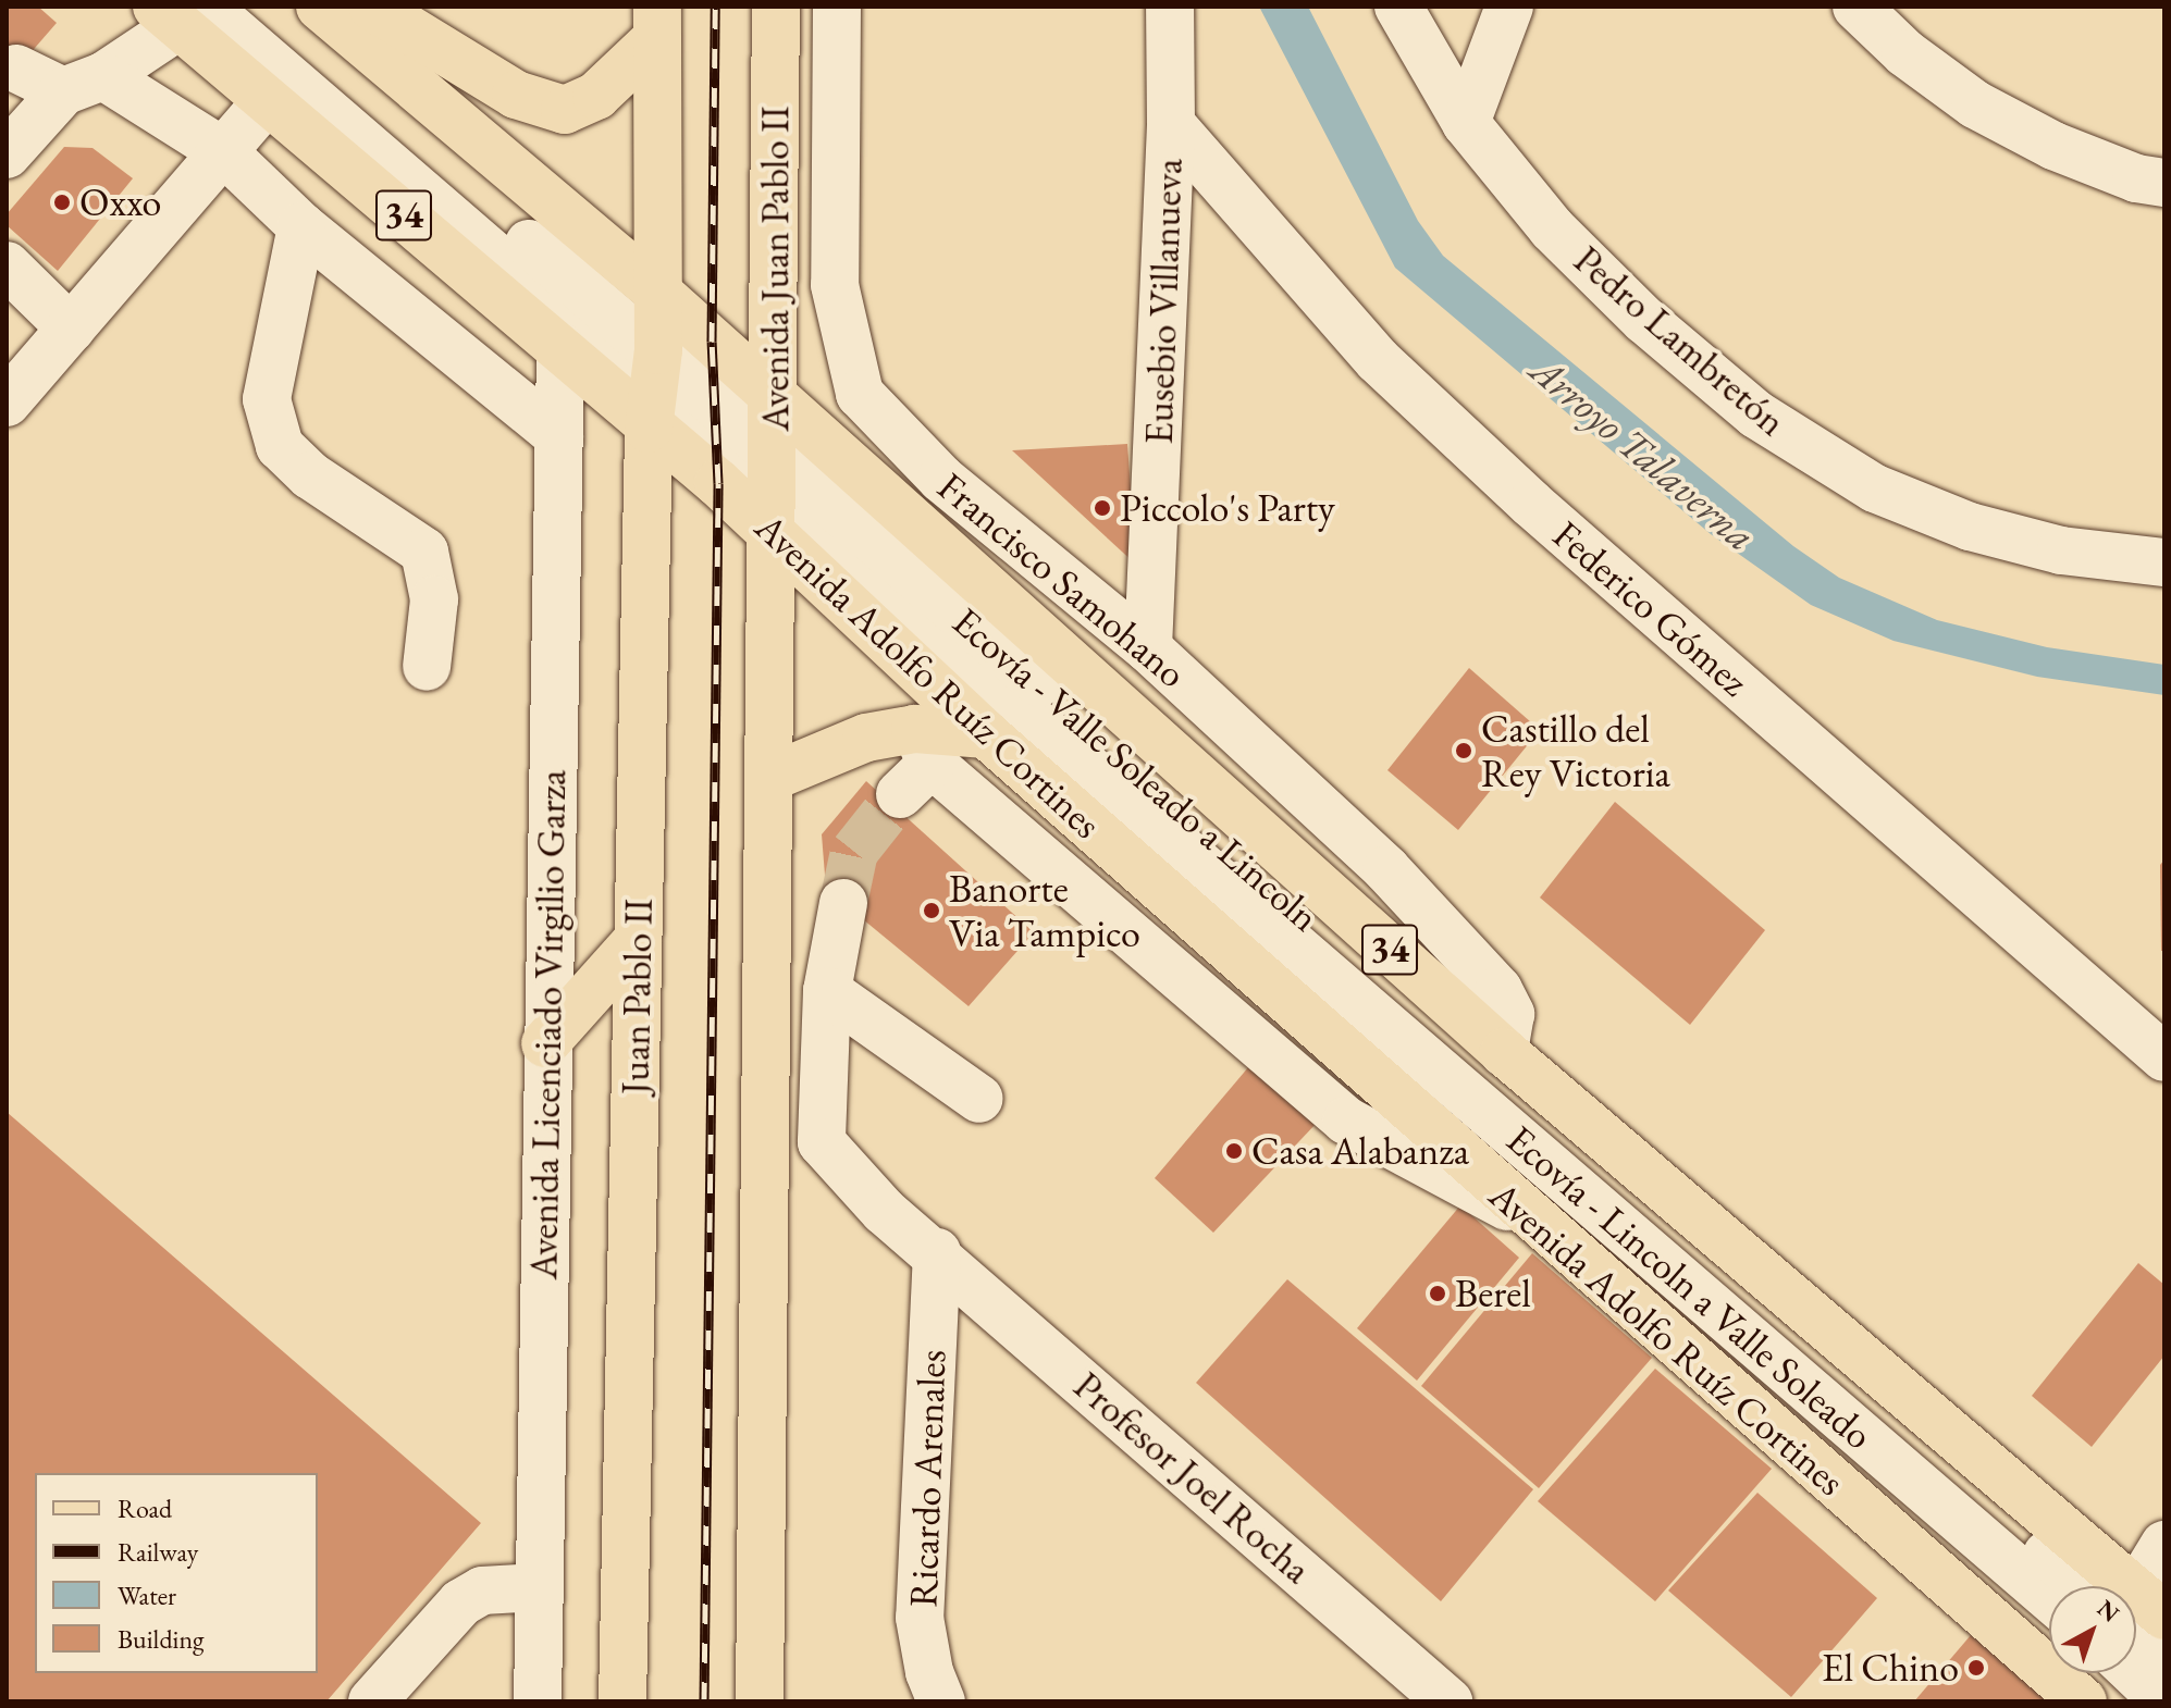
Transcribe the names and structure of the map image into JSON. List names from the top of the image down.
{
  "streets": {
    "main road": [
      "34",
      "Avenida Juan Pablo II",
      "Avenida Adolfo Ruíz Cortines",
      "Juan Pablo II"
    ],
    "street": [
      "Eusebio Villanueva",
      "Pedro Lambretón",
      "Francisco Samohano",
      "Federico Gómez",
      "Ecovía - Valle Soleado a Lincoln",
      "Avenida Licenciado Virgilio Garza",
      "Ecovía - Lincoln a Valle Soleado",
      "Profesor Joel Rocha",
      "Ricardo Arenales"
    ]
  },
  "crossings": [
    ["34", "Avenida Juan Pablo II"],
    ["34", "Francisco Samohano"],
    ["34", "Juan Pablo II"],
    ["Avenida Juan Pablo II", "Avenida Adolfo Ruíz Cortines"],
    ["Avenida Juan Pablo II", "Ecovía - Valle Soleado a Lincoln"],
    ["Avenida Juan Pablo II", "Ecovía - Lincoln a Valle Soleado"],
    ["Eusebio Villanueva", "Francisco Samohano"],
    ["Eusebio Villanueva", "Federico Gómez"],
    ["Avenida Adolfo Ruíz Cortines", "Ecovía - Valle Soleado a Lincoln"],
    ["Avenida Adolfo Ruíz Cortines", "Juan Pablo II"],
    ["Avenida Adolfo Ruíz Cortines", "Avenida Licenciado Virgilio Garza"],
    ["Avenida Adolfo Ruíz Cortines", "Ecovía - Lincoln a Valle Soleado"],
    ["Ecovía - Valle Soleado a Lincoln", "Juan Pablo II"],
    ["Profesor Joel Rocha", "Ricardo Arenales"]
  ],
  "water": ["Arroyo Talaverna"],
  "places": [
    "Oxxo",
    "Piccolo's Party",
    "Castillo del Rey Victoria",
    "Banorte Via Tampico",
    "Casa Alabanza",
    "Berel",
    "El Chino"
  ],
  "legend": [
    "Road",
    "Railway",
    "Water",
    "Building"
  ],
  "north": "top right"
}
